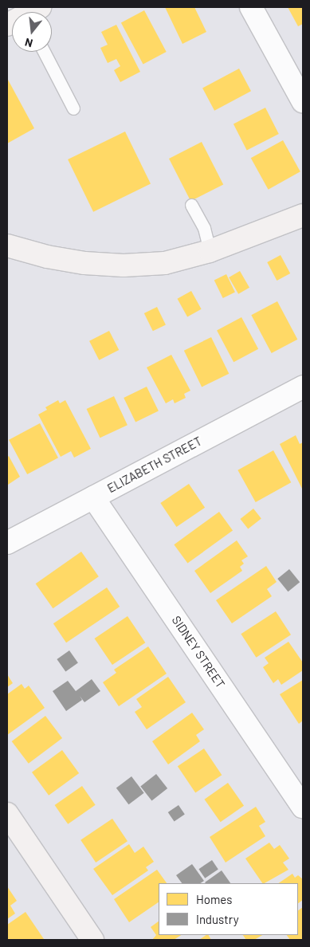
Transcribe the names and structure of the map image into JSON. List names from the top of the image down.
{
  "streets": {
    "street": ["ELIZABETH STREET", "SIDNEY STREET"]
  },
  "crossings": [
    ["ELIZABETH STREET", "SIDNEY STREET"]
  ],
  "legend": ["Homes", "Industry"],
  "north": "bottom"
}
